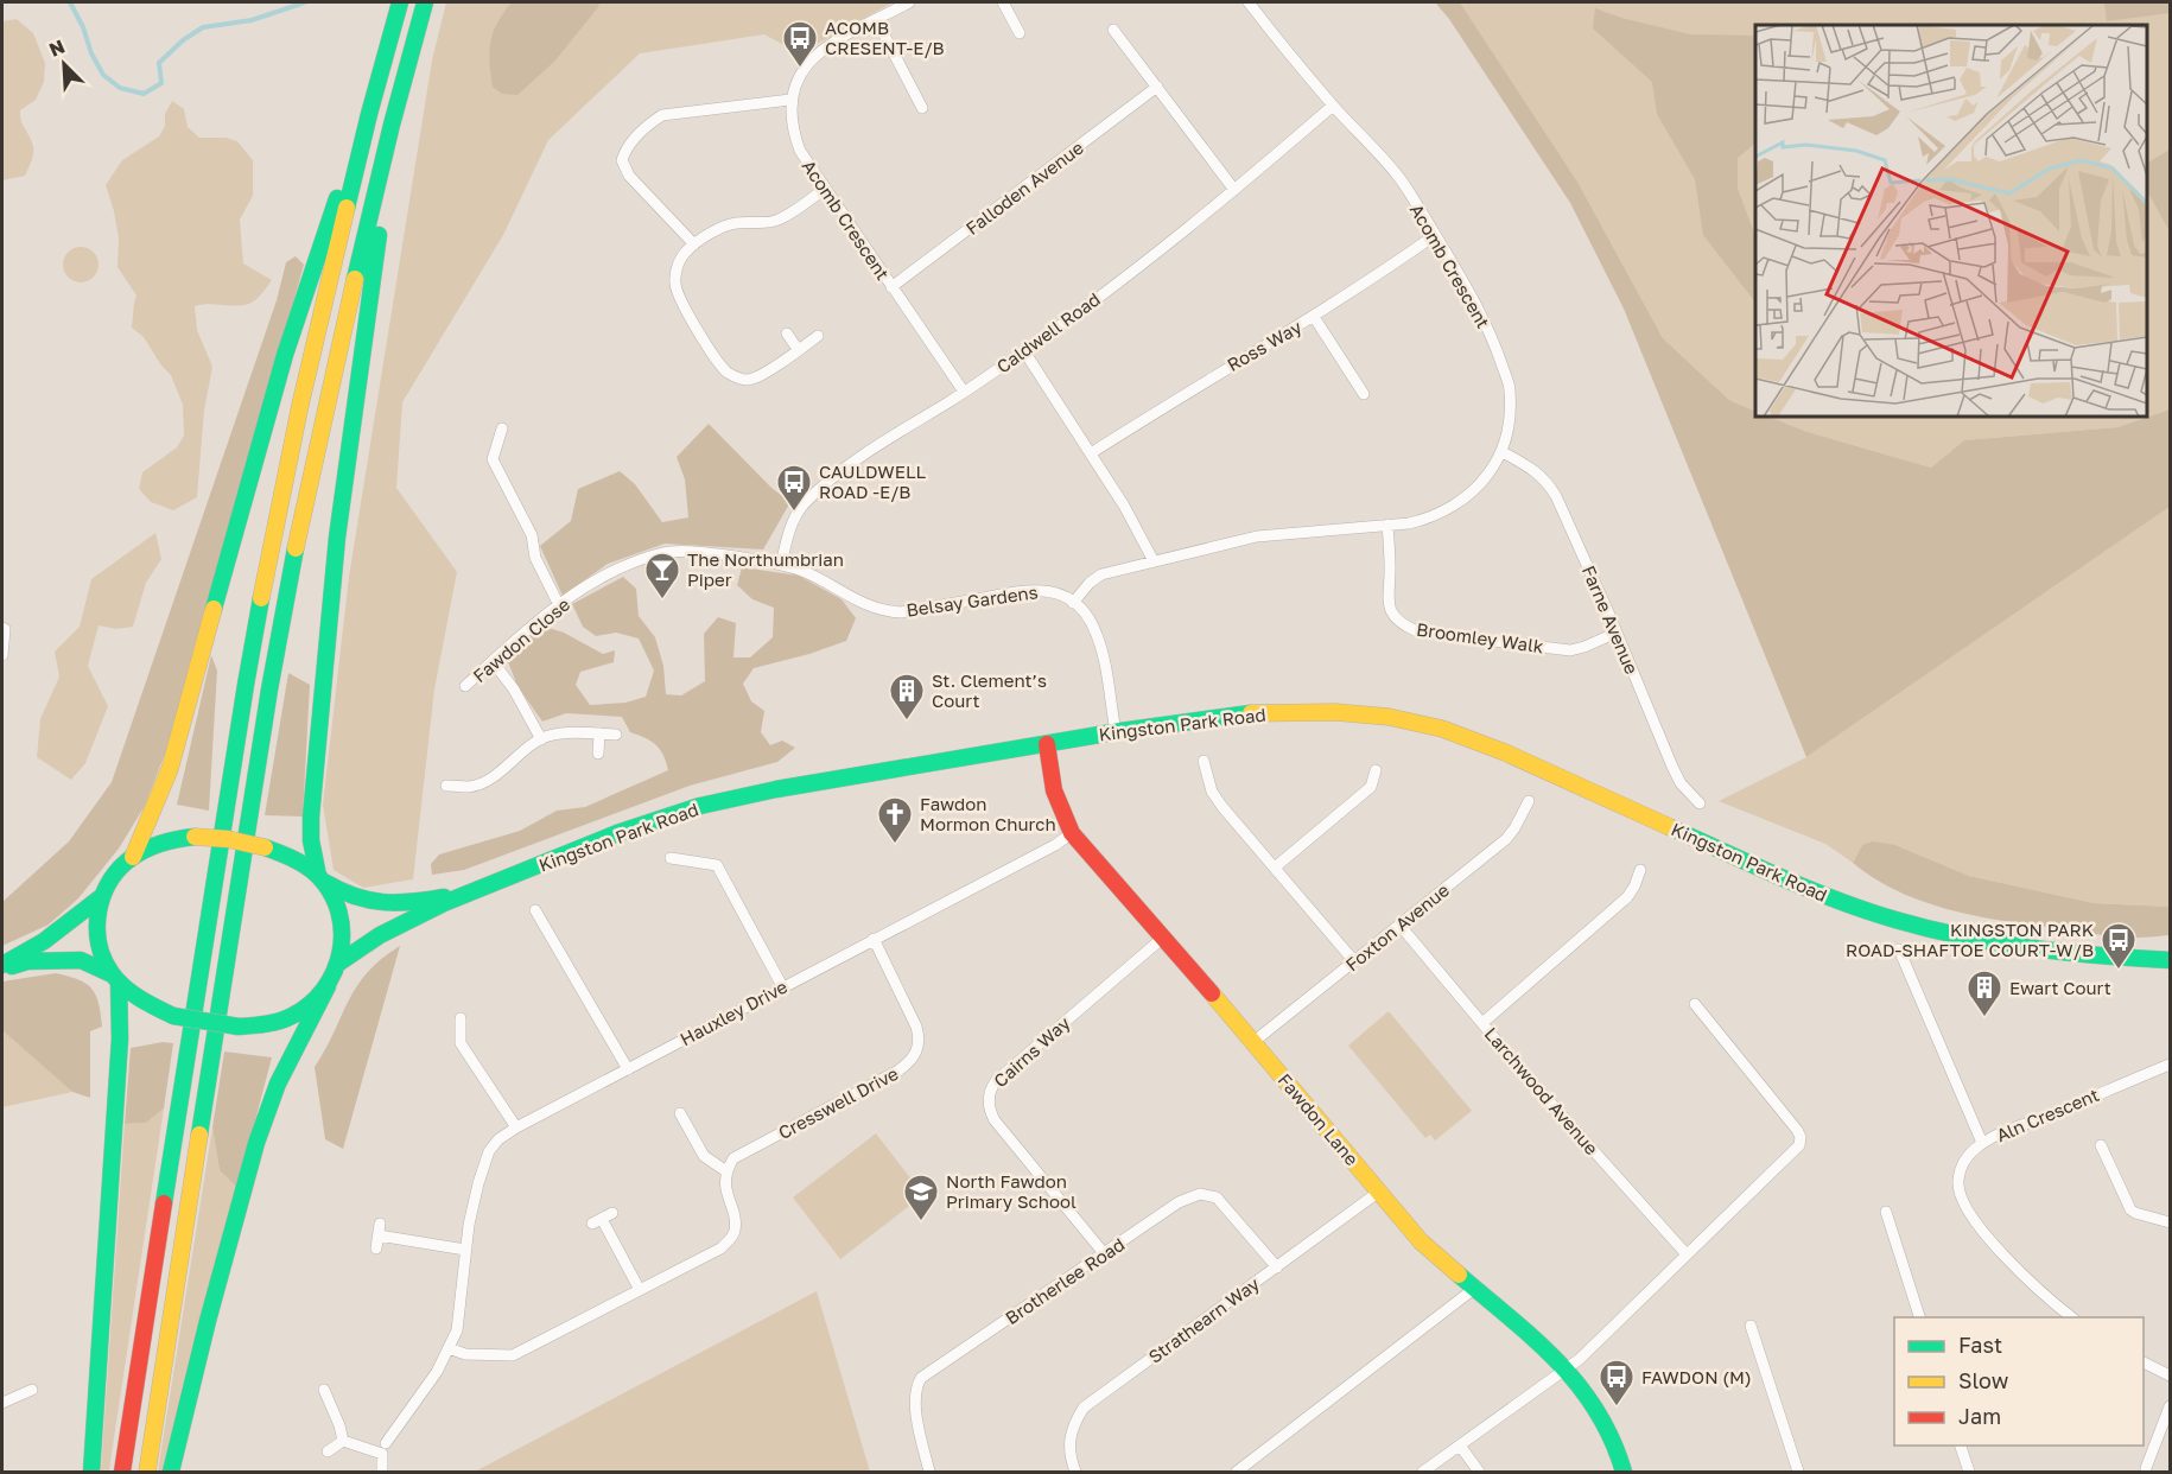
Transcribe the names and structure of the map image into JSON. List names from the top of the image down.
{
  "streets": {
    "main road": ["Kingston Park Road", "Fawdon Lane"],
    "street": [
      "Falloden Avenue",
      "Acomb Crescent",
      "Caldwell Road",
      "Ross Way",
      "Belsay Gardens",
      "Farne Avenue",
      "Broomley Walk",
      "Fawdon Close",
      "Foxton Avenue",
      "Hauxley Drive",
      "Cairns Way",
      "Larchwood Avenue",
      "Cresswell Drive",
      "Aln Crescent",
      "Brotherlee Road",
      "Strathearn Way"
    ]
  },
  "crossings": [
    ["Falloden Avenue", "Acomb Crescent"],
    ["Acomb Crescent", "Caldwell Road"],
    ["Acomb Crescent", "Ross Way"],
    ["Acomb Crescent", "Belsay Gardens"],
    ["Acomb Crescent", "Farne Avenue"],
    ["Acomb Crescent", "Broomley Walk"],
    ["Caldwell Road", "Belsay Gardens"],
    ["Caldwell Road", "Fawdon Close"],
    ["Belsay Gardens", "Fawdon Close"],
    ["Farne Avenue", "Broomley Walk"],
    ["Kingston Park Road", "Fawdon Lane"],
    ["Foxton Avenue", "Larchwood Avenue"],
    ["Foxton Avenue", "Fawdon Lane"],
    ["Hauxley Drive", "Cresswell Drive"],
    ["Hauxley Drive", "Fawdon Lane"],
    ["Cairns Way", "Fawdon Lane"],
    ["Cairns Way", "Brotherlee Road"],
    ["Fawdon Lane", "Strathearn Way"],
    ["Brotherlee Road", "Strathearn Way"]
  ],
  "places": {
    "bus stop": [
      "ACOMB CRESENT-E/B",
      "CAULDWELL ROAD -E/B",
      "KINGSTON PARK ROAD-SHAFTOE COURT-W/B",
      "FAWDON (M)"
    ],
    "bar": ["The Northumbrian Piper"],
    "building": ["St. Clement’s Court", "Ewart Court"],
    "church": ["Fawdon Mormon Church"],
    "school or university": ["North Fawdon Primary School"]
  },
  "legend": ["Fast", "Slow", "Jam"],
  "north": "top left"
}
